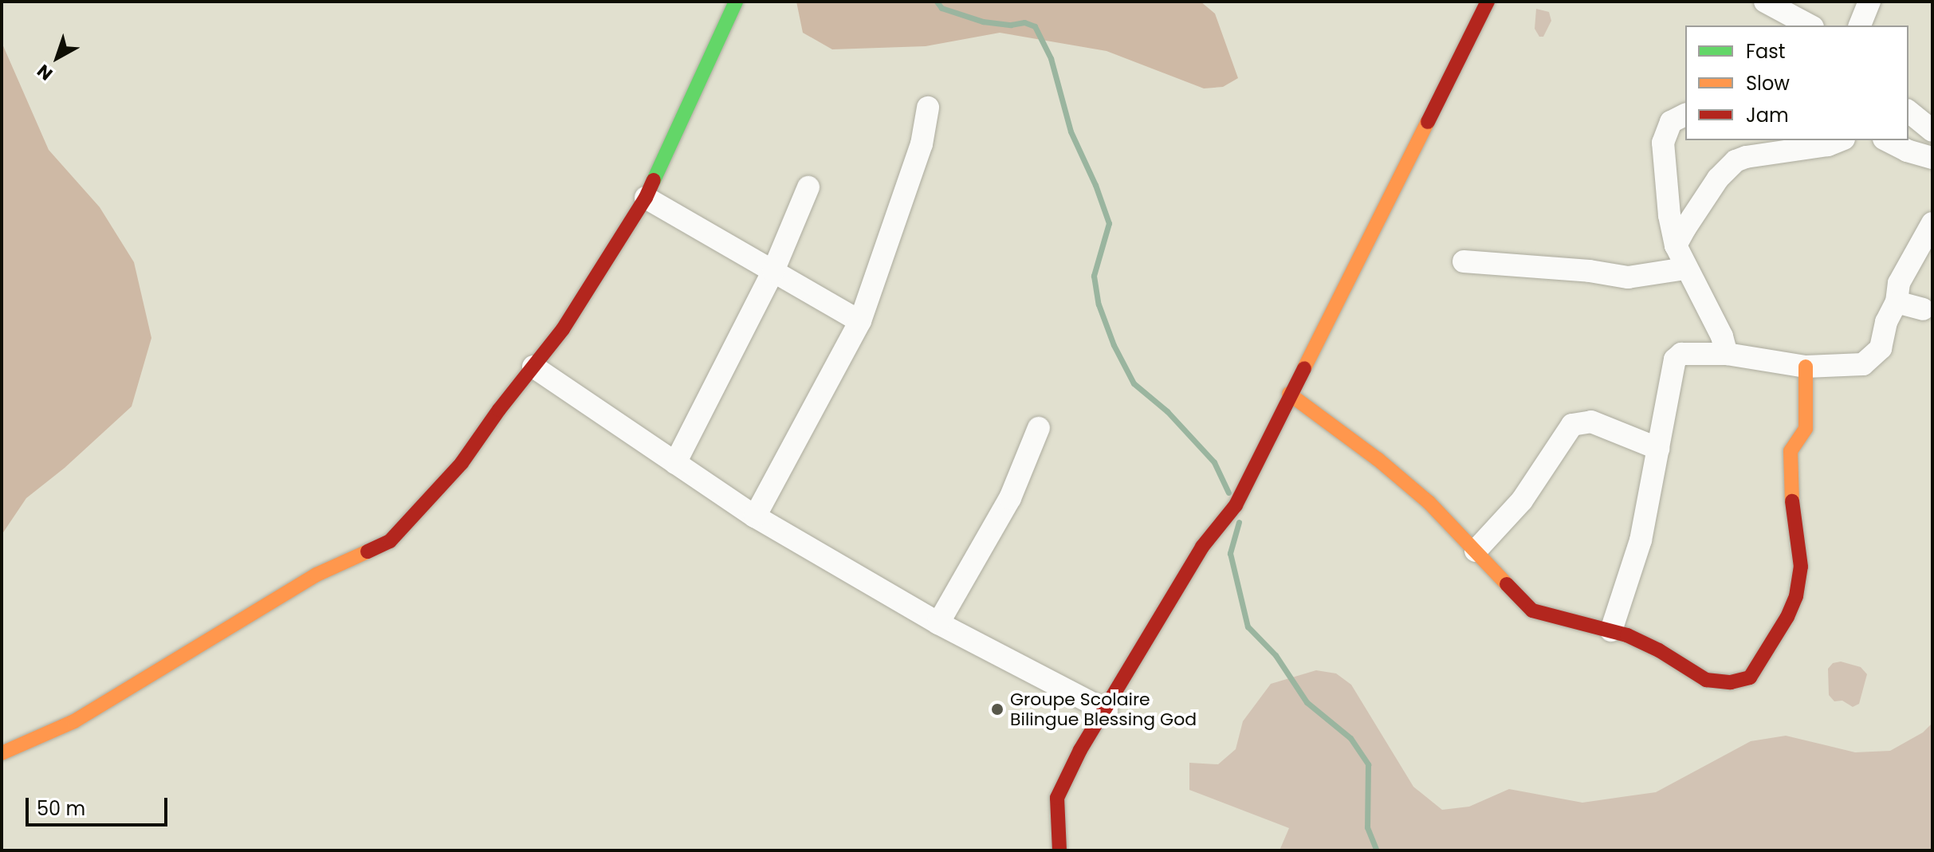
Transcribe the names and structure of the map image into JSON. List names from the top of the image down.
{
  "places": ["Groupe Scolaire Bilingue Blessing God"],
  "legend": ["Fast", "Slow", "Jam"],
  "scale_bar": "50 m",
  "north": "bottom left"
}
